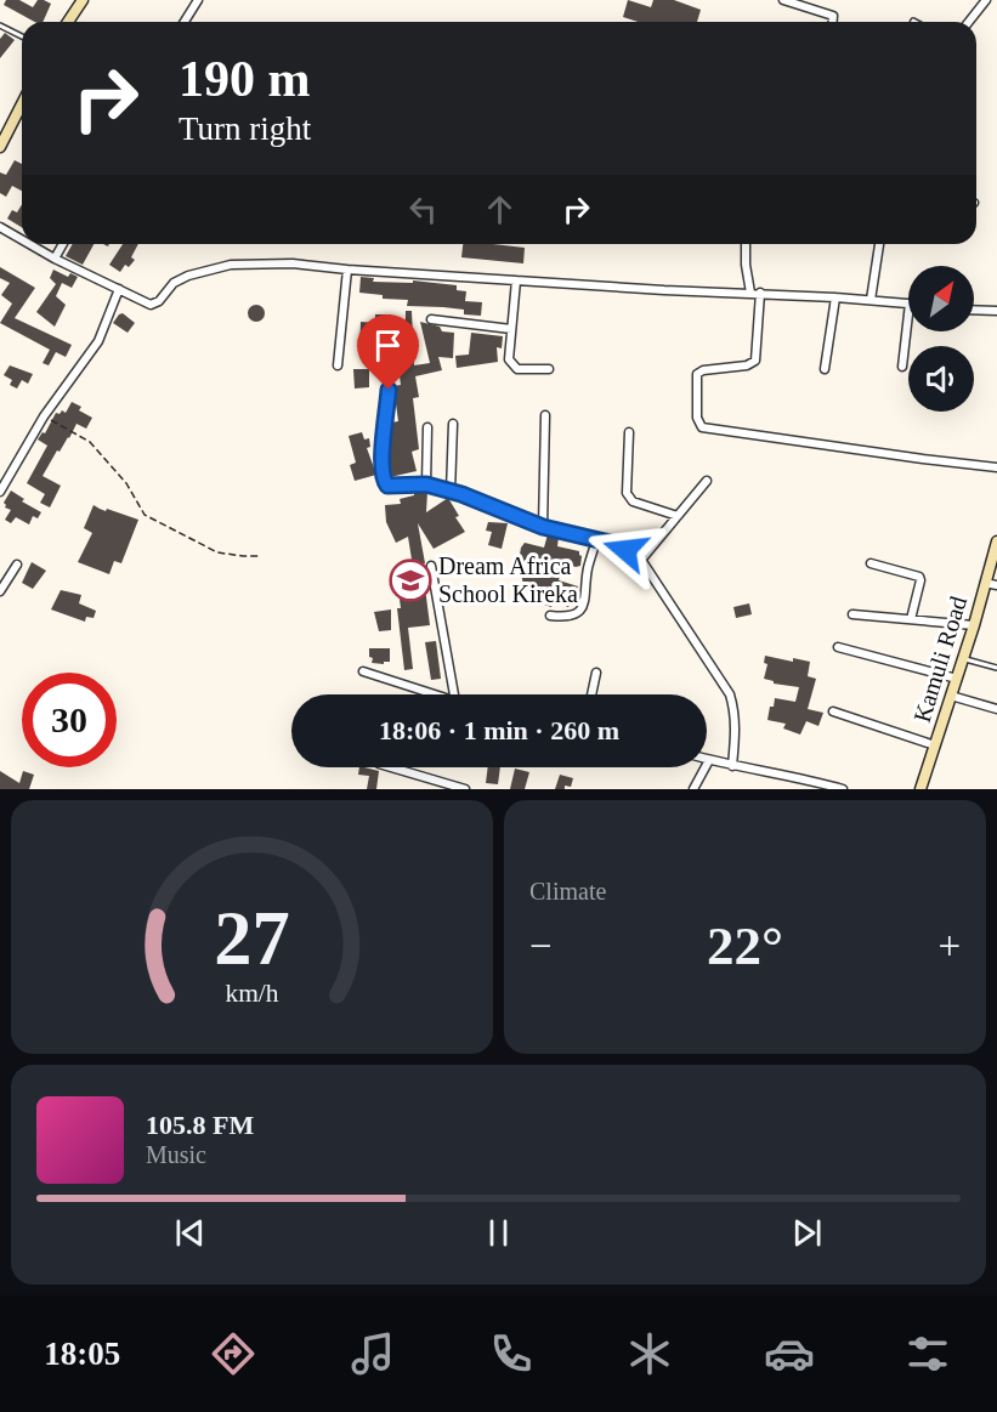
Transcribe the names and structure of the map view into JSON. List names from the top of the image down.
{
  "streets": {
    "street": ["Kamuli Road"]
  },
  "places": {
    "school or university": ["Dream Africa School Kireka"]
  },
  "north": "top right",
  "page": {
    "turn": ["190 m", "Turn right"],
    "limit": "30",
    "trip": "18:06 · 1 min · 260 m",
    "tile": "Climate",
    "heat": ["−", "22°", "+"],
    "song": ["105.8 FM", "Music"],
    "tabs": "18:05",
    "gauge": ["27", "km/h"]
  }
}
